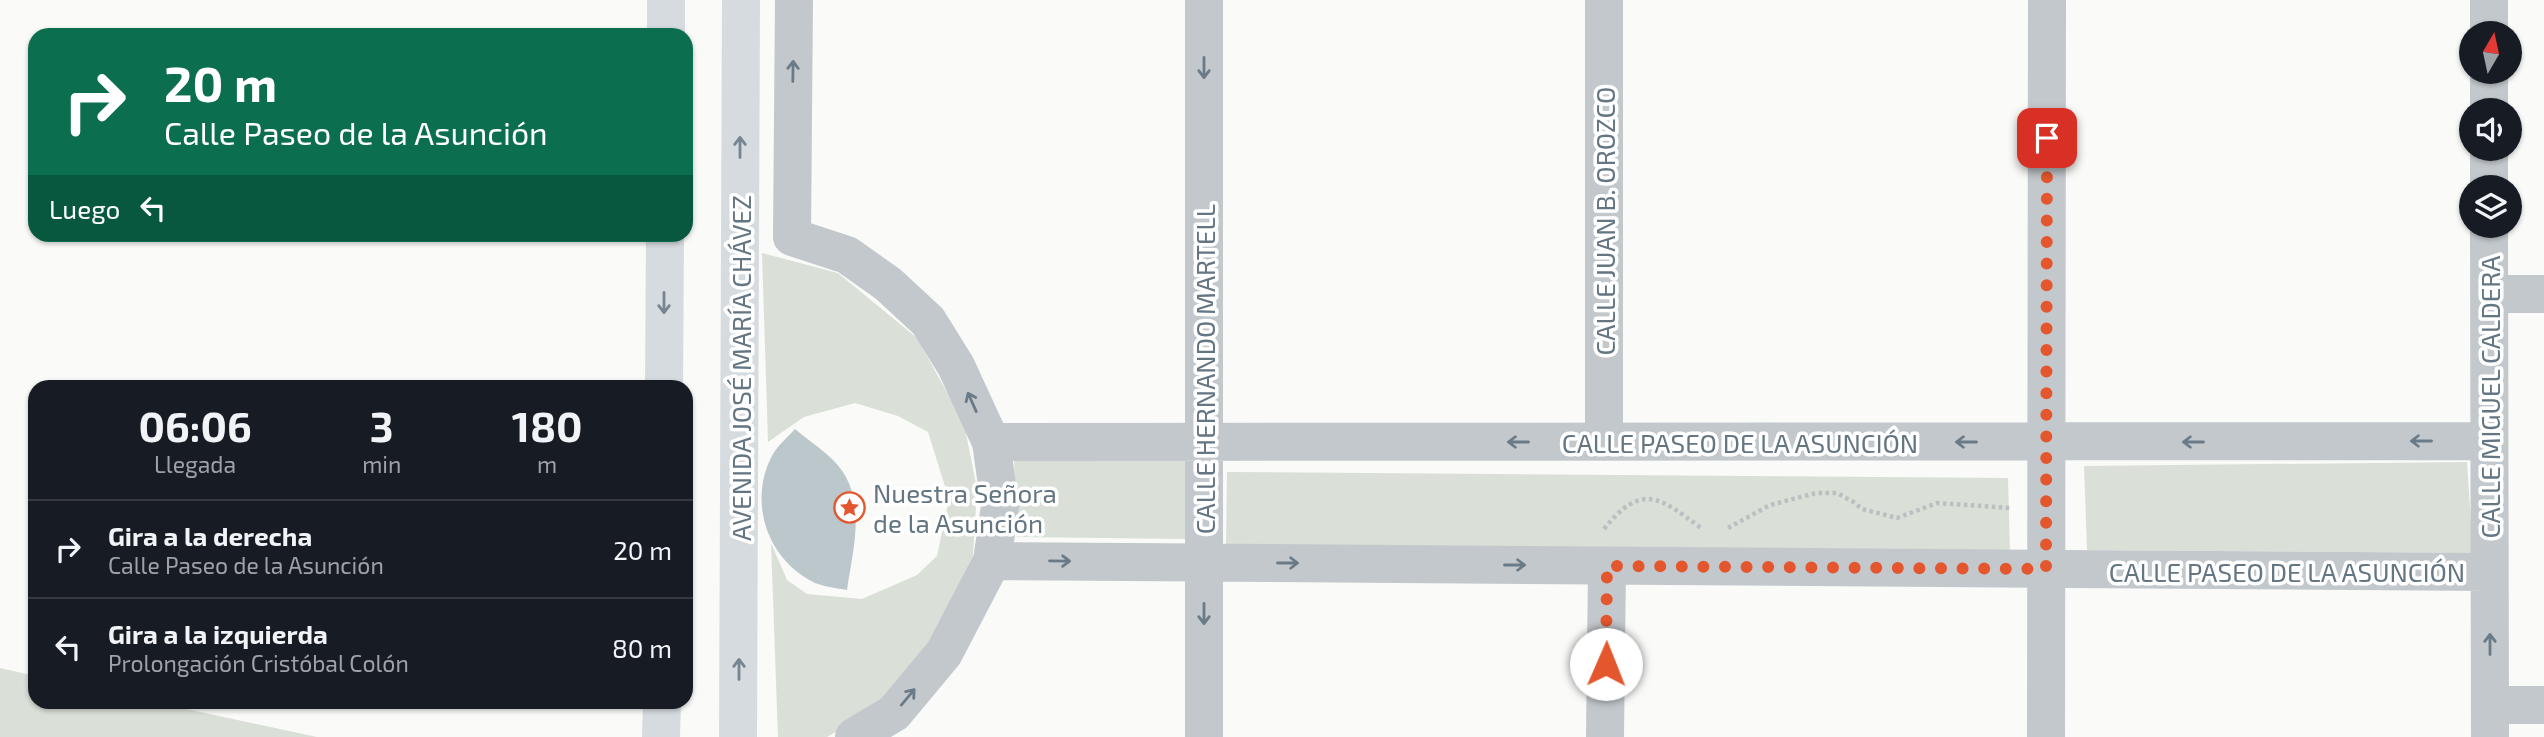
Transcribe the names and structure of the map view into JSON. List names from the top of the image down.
{
  "streets": {
    "main road": ["AVENIDA JOSÉ MARÍA CHÁVEZ"],
    "street": [
      "CALLE JUAN B. OROZCO",
      "CALLE HERNANDO MARTELL",
      "CALLE MIGUEL CALDERA",
      "CALLE PASEO DE LA ASUNCIÓN"
    ]
  },
  "crossings": [
    ["CALLE JUAN B. OROZCO", "CALLE PASEO DE LA ASUNCIÓN"],
    ["AVENIDA JOSÉ MARÍA CHÁVEZ", "CALLE PASEO DE LA ASUNCIÓN"],
    ["CALLE HERNANDO MARTELL", "CALLE PASEO DE LA ASUNCIÓN"],
    ["CALLE MIGUEL CALDERA", "CALLE PASEO DE LA ASUNCIÓN"]
  ],
  "one_way": ["AVENIDA JOSÉ MARÍA CHÁVEZ", "CALLE HERNANDO MARTELL"],
  "places": {
    "place": ["Nuestra Señora de la Asunción"]
  },
  "north": "top",
  "page": {
    "turn": ["20 m", "Calle Paseo de la Asunción"],
    "then": "Luego",
    "eta": [
      "06:06",
      "Llegada",
      "3",
      "min",
      "180",
      "m"
    ],
    "list": [
      {
        "name": "Gira a la derecha",
        "note": "Calle Paseo de la Asunción",
        "value": "20 m"
      },
      {
        "name": "Gira a la izquierda",
        "note": "Prolongación Cristóbal Colón",
        "value": "80 m"
      }
    ]
  }
}
